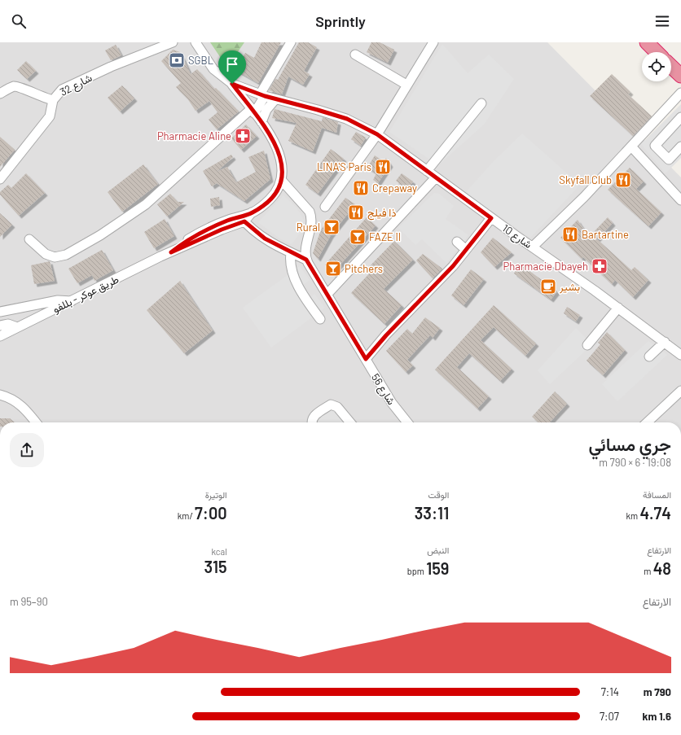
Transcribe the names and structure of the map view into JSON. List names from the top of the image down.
{
  "streets": {
    "street": [
      "شارع 32",
      "شارع 10",
      "طريق عوكر - بللفو",
      "شارع 56"
    ]
  },
  "places": {
    "bank": ["SGBL"],
    "pharmacy": ["Pharmacie Aline", "Pharmacie Dbayeh"],
    "restaurant": [
      "LINA'S Paris",
      "Skyfall Club",
      "Crepaway",
      "ذا فيلج",
      "Bartartine"
    ],
    "bar": ["Rural", "FAZE II", "Pitchers"],
    "cafe": ["بشير"]
  },
  "page": {
    "header": "Sprintly",
    "heading": ["جري مسائي", "19:08 · 6 × 790 m"],
    "stats": [
      ["المسافة", "4.74 km"],
      ["الوقت", "33:11"],
      ["الوتيرة", "7:00 /km"],
      ["الارتفاع", "48 m"],
      ["النبض", "159 bpm"],
      ["kcal", "315"]
    ],
    "chart": ["الارتفاع", "90–95 m"],
    "list": [
      {
        "name": "790 m",
        "note": "7:14"
      },
      {
        "name": "1.6 km",
        "note": "7:07"
      }
    ]
  }
}
